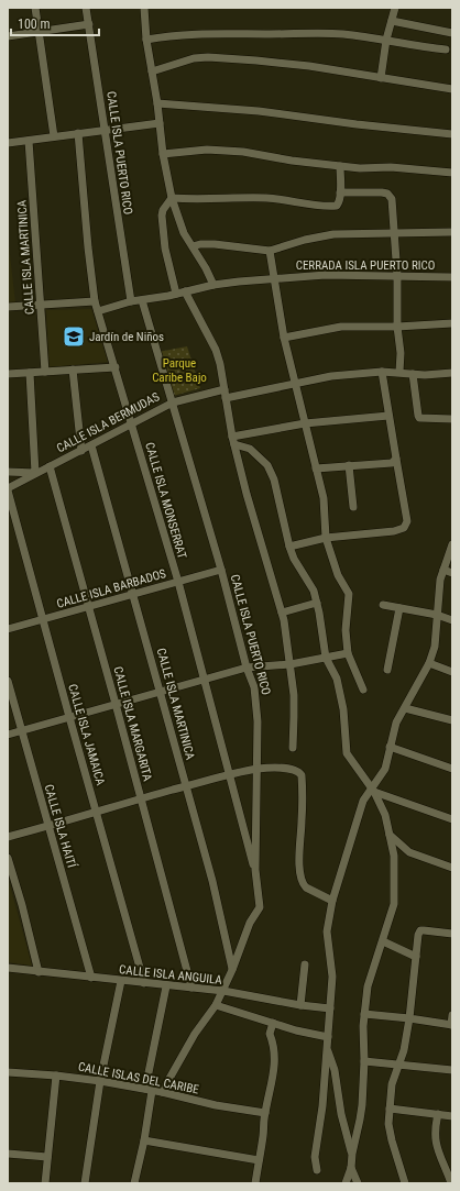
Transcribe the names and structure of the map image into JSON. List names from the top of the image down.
{
  "streets": {
    "street": [
      "CALLE ISLA PUERTO RICO",
      "CALLE ISLA MARTINICA",
      "CERRADA ISLA PUERTO RICO",
      "CALLE ISLA BERMUDAS",
      "CALLE ISLA MONSERRAT",
      "CALLE ISLA BARBADOS",
      "CALLE ISLA MARGARITA",
      "CALLE ISLA JAMAICA",
      "CALLE ISLA HAITÍ",
      "CALLE ISLA ANGUILA",
      "CALLE ISLAS DEL CARIBE"
    ]
  },
  "crossings": [
    ["CALLE ISLA PUERTO RICO", "CALLE ISLA MARTINICA"],
    ["CALLE ISLA PUERTO RICO", "CERRADA ISLA PUERTO RICO"],
    ["CALLE ISLA PUERTO RICO", "CALLE ISLA BERMUDAS"],
    ["CALLE ISLA PUERTO RICO", "CALLE ISLA MONSERRAT"],
    ["CALLE ISLA PUERTO RICO", "CALLE ISLA BARBADOS"],
    ["CALLE ISLA PUERTO RICO", "CALLE ISLA ANGUILA"],
    ["CALLE ISLA PUERTO RICO", "CALLE ISLAS DEL CARIBE"],
    ["CALLE ISLA MARTINICA", "CALLE ISLA BERMUDAS"],
    ["CALLE ISLA MARTINICA", "CALLE ISLA BARBADOS"],
    ["CERRADA ISLA PUERTO RICO", "CALLE ISLA MONSERRAT"],
    ["CALLE ISLA BERMUDAS", "CALLE ISLA MONSERRAT"],
    ["CALLE ISLA BERMUDAS", "CALLE ISLA MARGARITA"],
    ["CALLE ISLA BERMUDAS", "CALLE ISLA JAMAICA"],
    ["CALLE ISLA MONSERRAT", "CALLE ISLA BARBADOS"],
    ["CALLE ISLA BARBADOS", "CALLE ISLA MARGARITA"],
    ["CALLE ISLA BARBADOS", "CALLE ISLA JAMAICA"],
    ["CALLE ISLA MARGARITA", "CALLE ISLA ANGUILA"],
    ["CALLE ISLA JAMAICA", "CALLE ISLA ANGUILA"],
    ["CALLE ISLA HAITÍ", "CALLE ISLA ANGUILA"]
  ],
  "parks": ["Parque Caribe Bajo"],
  "places": {
    "school or university": ["Jardín de Niños"]
  },
  "scale_bar": "100 m"
}
